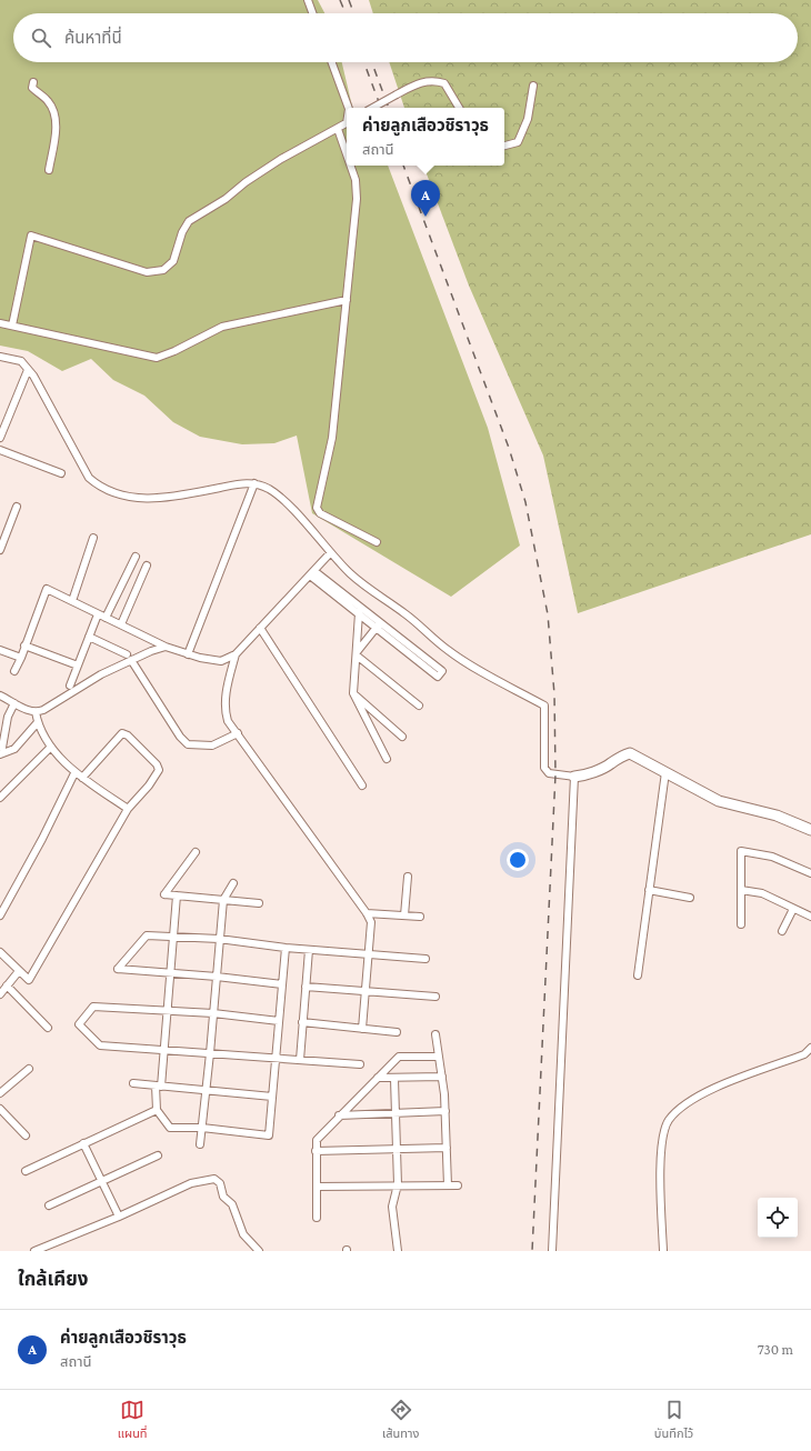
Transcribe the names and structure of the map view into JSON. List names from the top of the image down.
{
  "page": {
    "search": "ค้นหาที่นี่",
    "popup": ["ค่ายลูกเสือวชิราวุธ", "สถานี"],
    "pins": "A",
    "heading": "ใกล้เคียง",
    "list": [
      {
        "mark": "A",
        "name": "ค่ายลูกเสือวชิราวุธ",
        "note": "สถานี",
        "value": "730 m"
      }
    ],
    "nav": ["แผนที่", "เส้นทาง", "บันทึกไว้"]
  }
}
